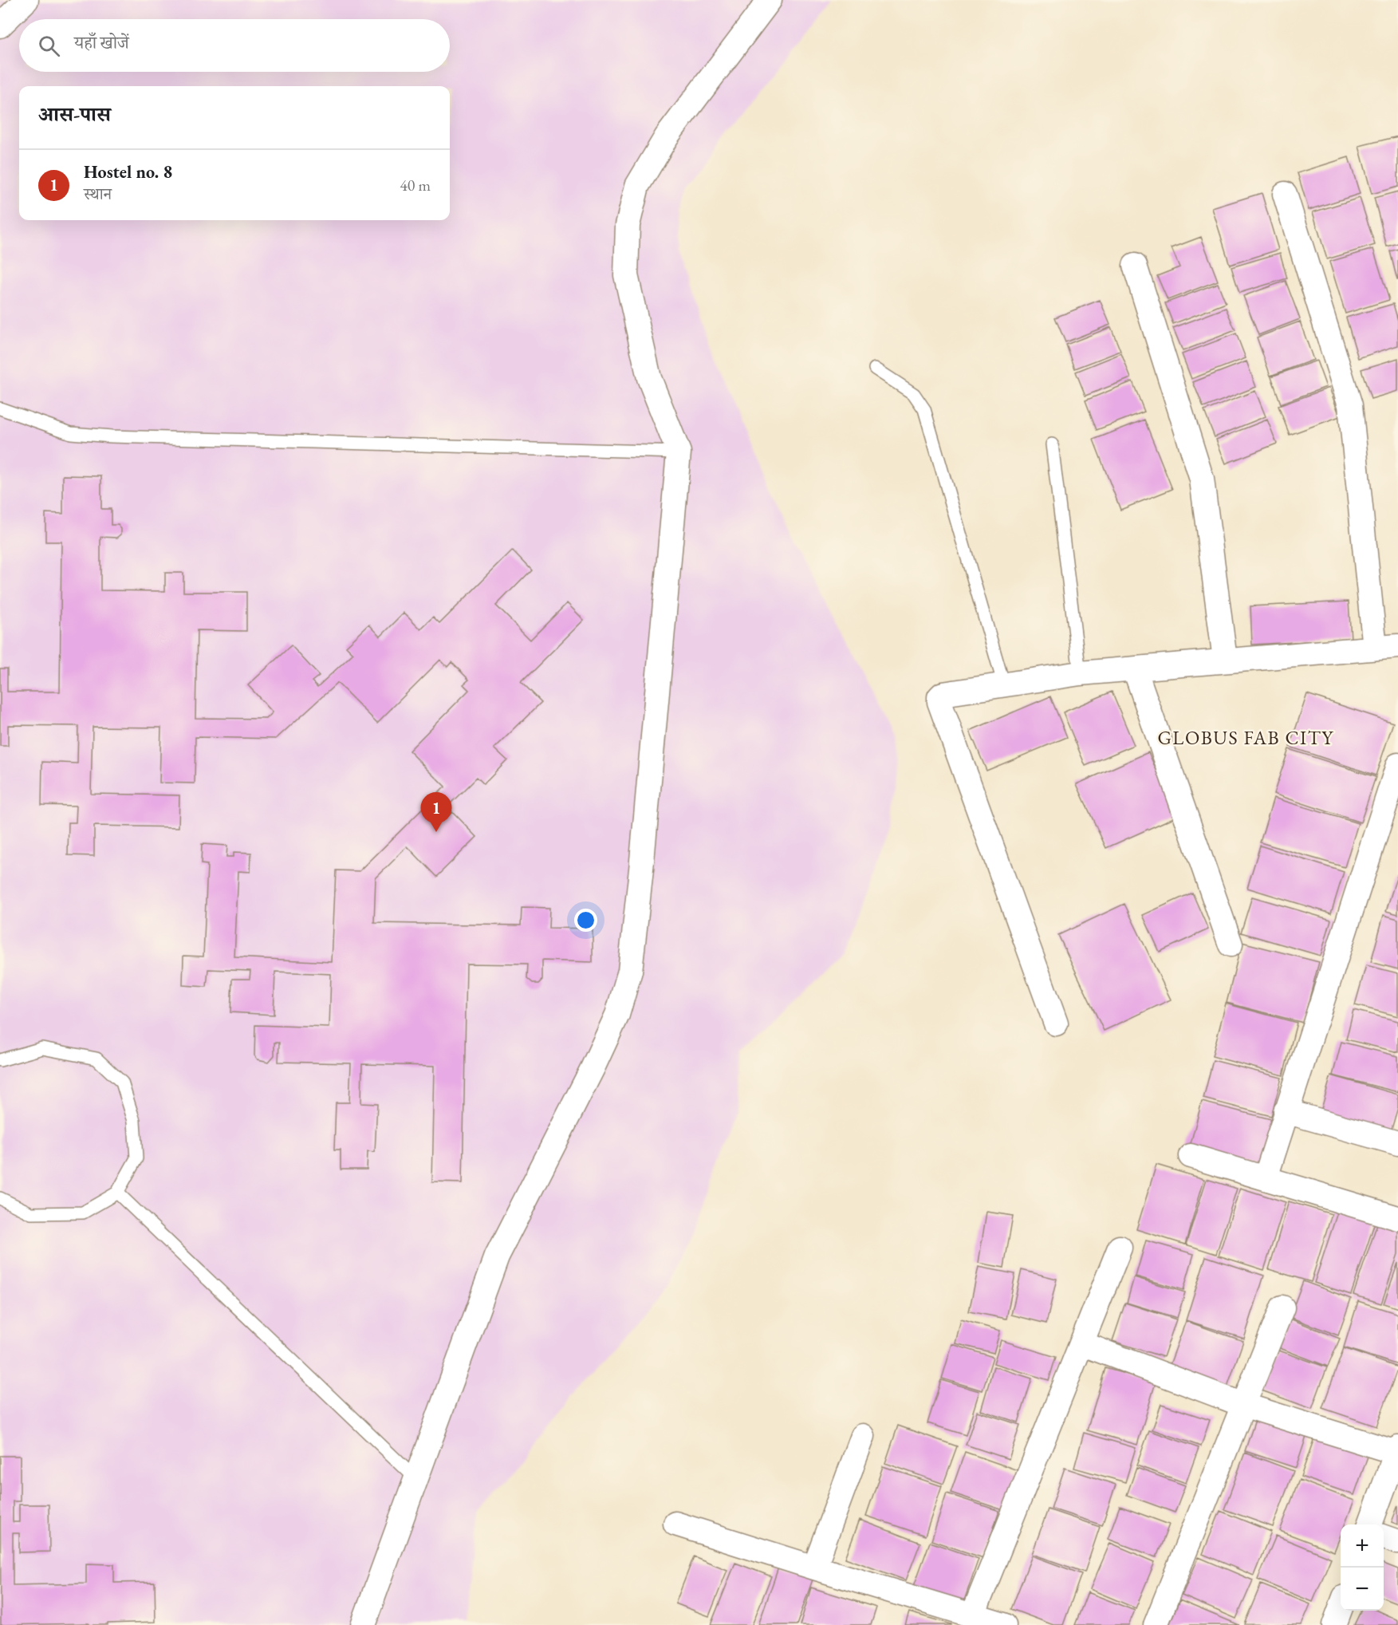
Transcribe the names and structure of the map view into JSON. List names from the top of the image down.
{
  "districts": ["GLOBUS FAB CITY"],
  "page": {
    "search": "यहाँ खोजें",
    "heading": "आस-पास",
    "list": [
      {
        "mark": "1",
        "name": "Hostel no. 8",
        "note": "स्थान",
        "value": "40 m"
      }
    ],
    "pins": "1",
    "map_buttons": ["+", "−"]
  }
}
